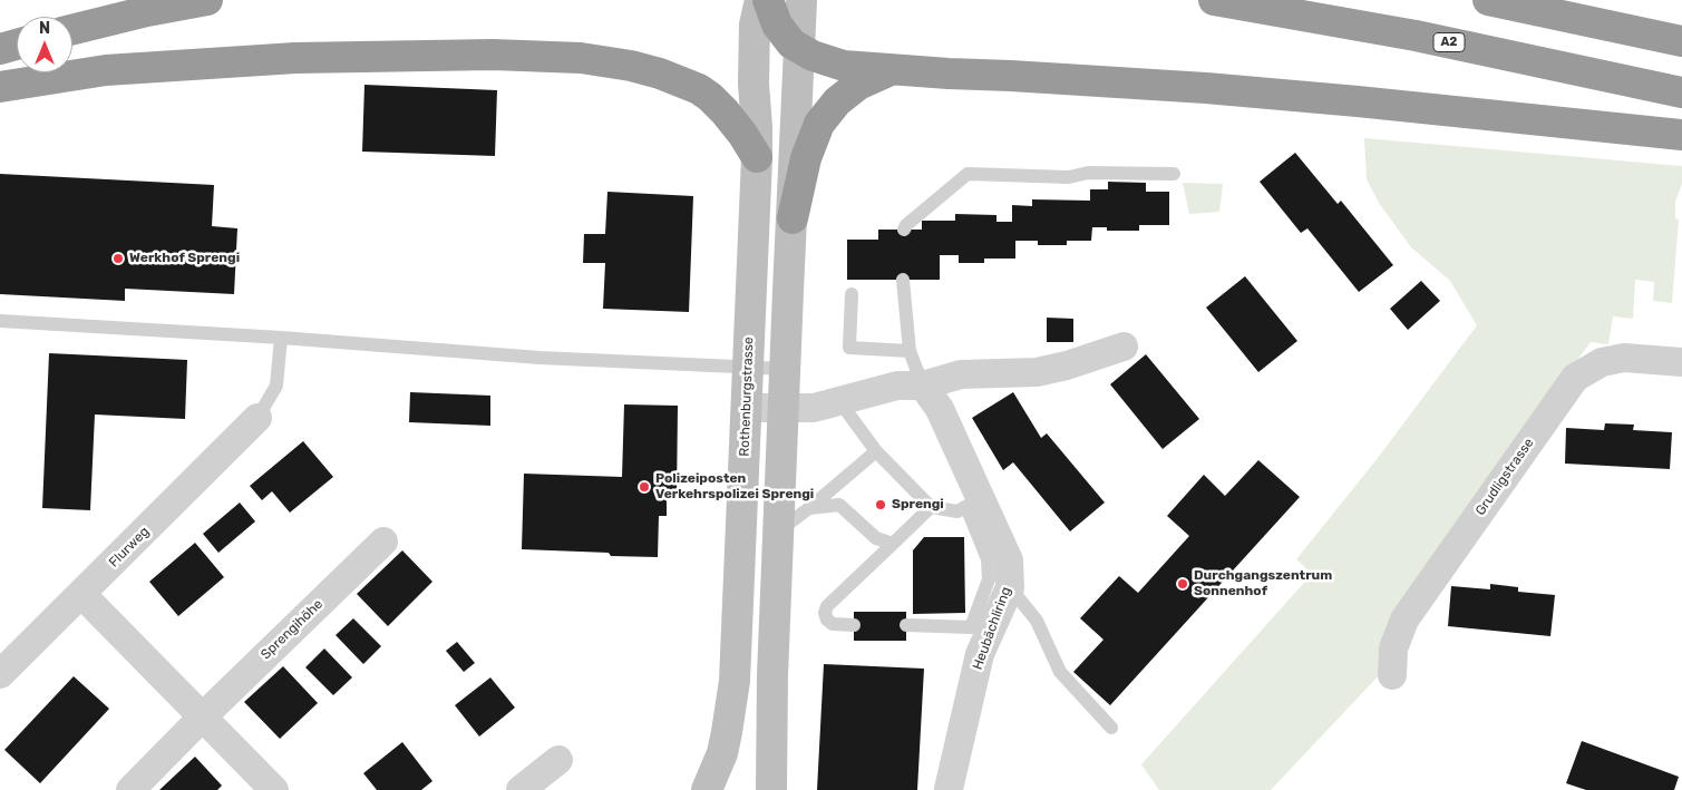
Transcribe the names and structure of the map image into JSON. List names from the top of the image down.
{
  "streets": {
    "highway": ["A2"],
    "main road": ["Rothenburgstrasse"],
    "street": [
      "Grudligstrasse",
      "Flurweg",
      "Heubächliring",
      "Sprengihöhe"
    ]
  },
  "places": [
    "Werkhof Sprengi",
    "Polizeiposten Verkehrspolizei Sprengi",
    "Sprengi",
    "Durchgangszentrum Sonnenhof"
  ],
  "north": "top"
}
